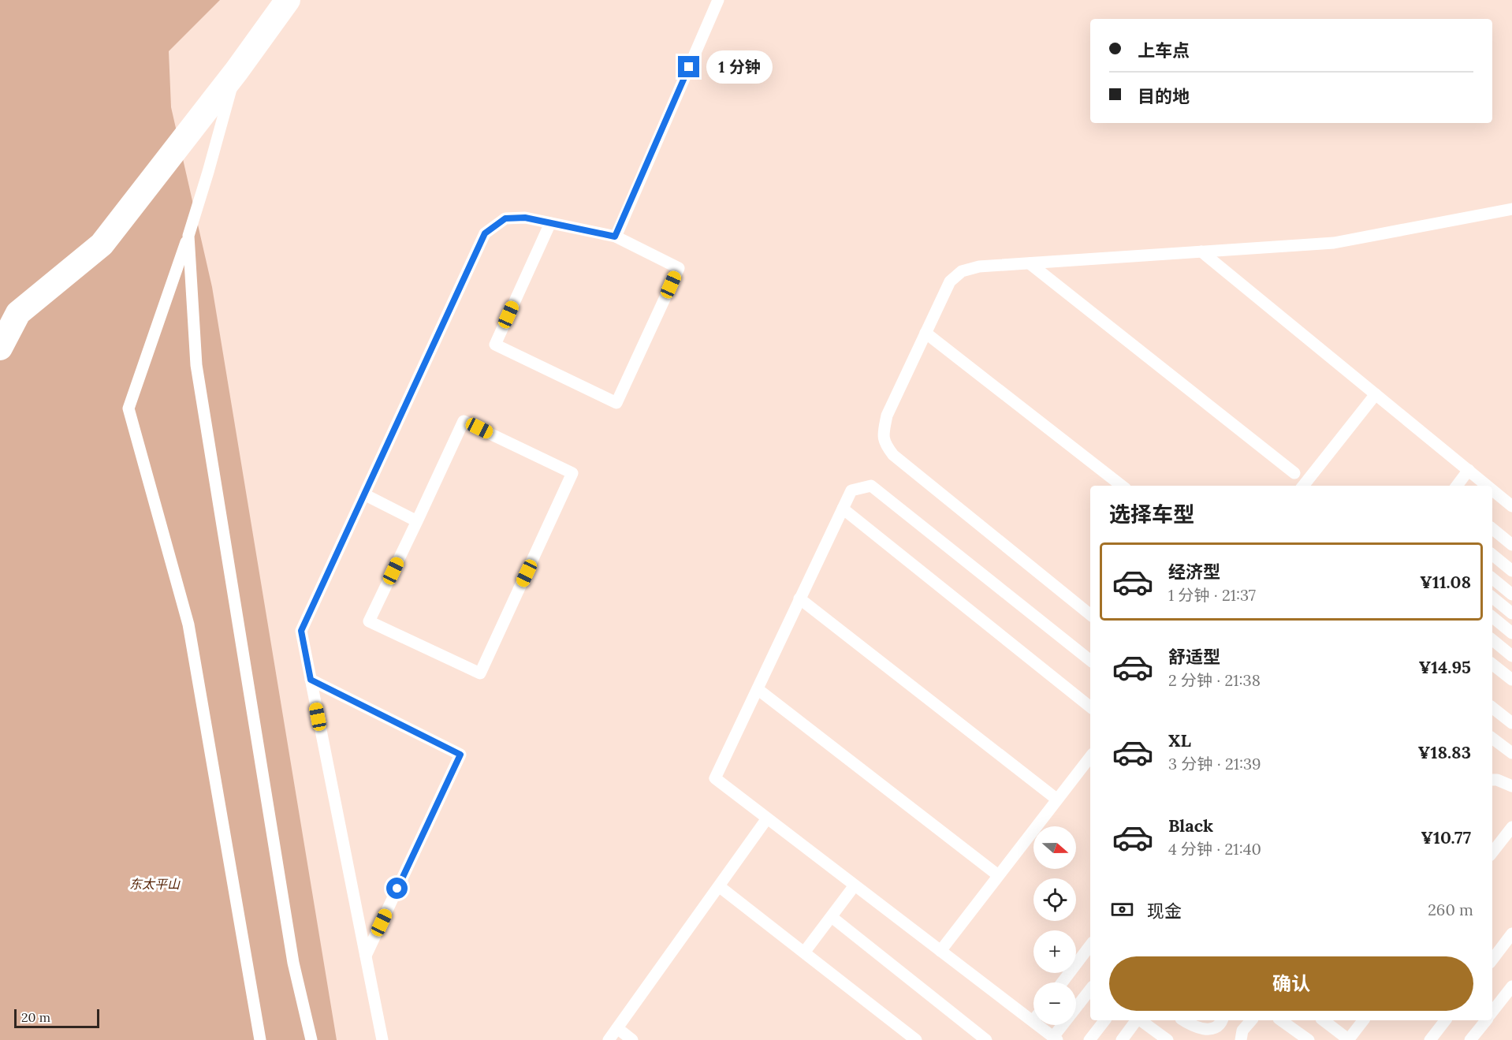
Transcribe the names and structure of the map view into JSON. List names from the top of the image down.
{
  "parks": ["东太平山"],
  "scale_bar": "20 m",
  "north": "right",
  "page": {
    "banner": ["上车点", "目的地"],
    "bubble": "1 分钟",
    "heading": "选择车型",
    "list": [
      {
        "name": "经济型",
        "note": "1 分钟 · 21:37",
        "value": "¥11.08"
      },
      {
        "name": "舒适型",
        "note": "2 分钟 · 21:38",
        "value": "¥14.95"
      },
      {
        "name": "XL",
        "note": "3 分钟 · 21:39",
        "value": "¥18.83"
      },
      {
        "name": "Black",
        "note": "4 分钟 · 21:40",
        "value": "¥10.77"
      }
    ],
    "map_buttons": ["+", "−"],
    "pay": ["现金", "260 m"],
    "buttons": "确认",
    "scale": "20 m"
  }
}
